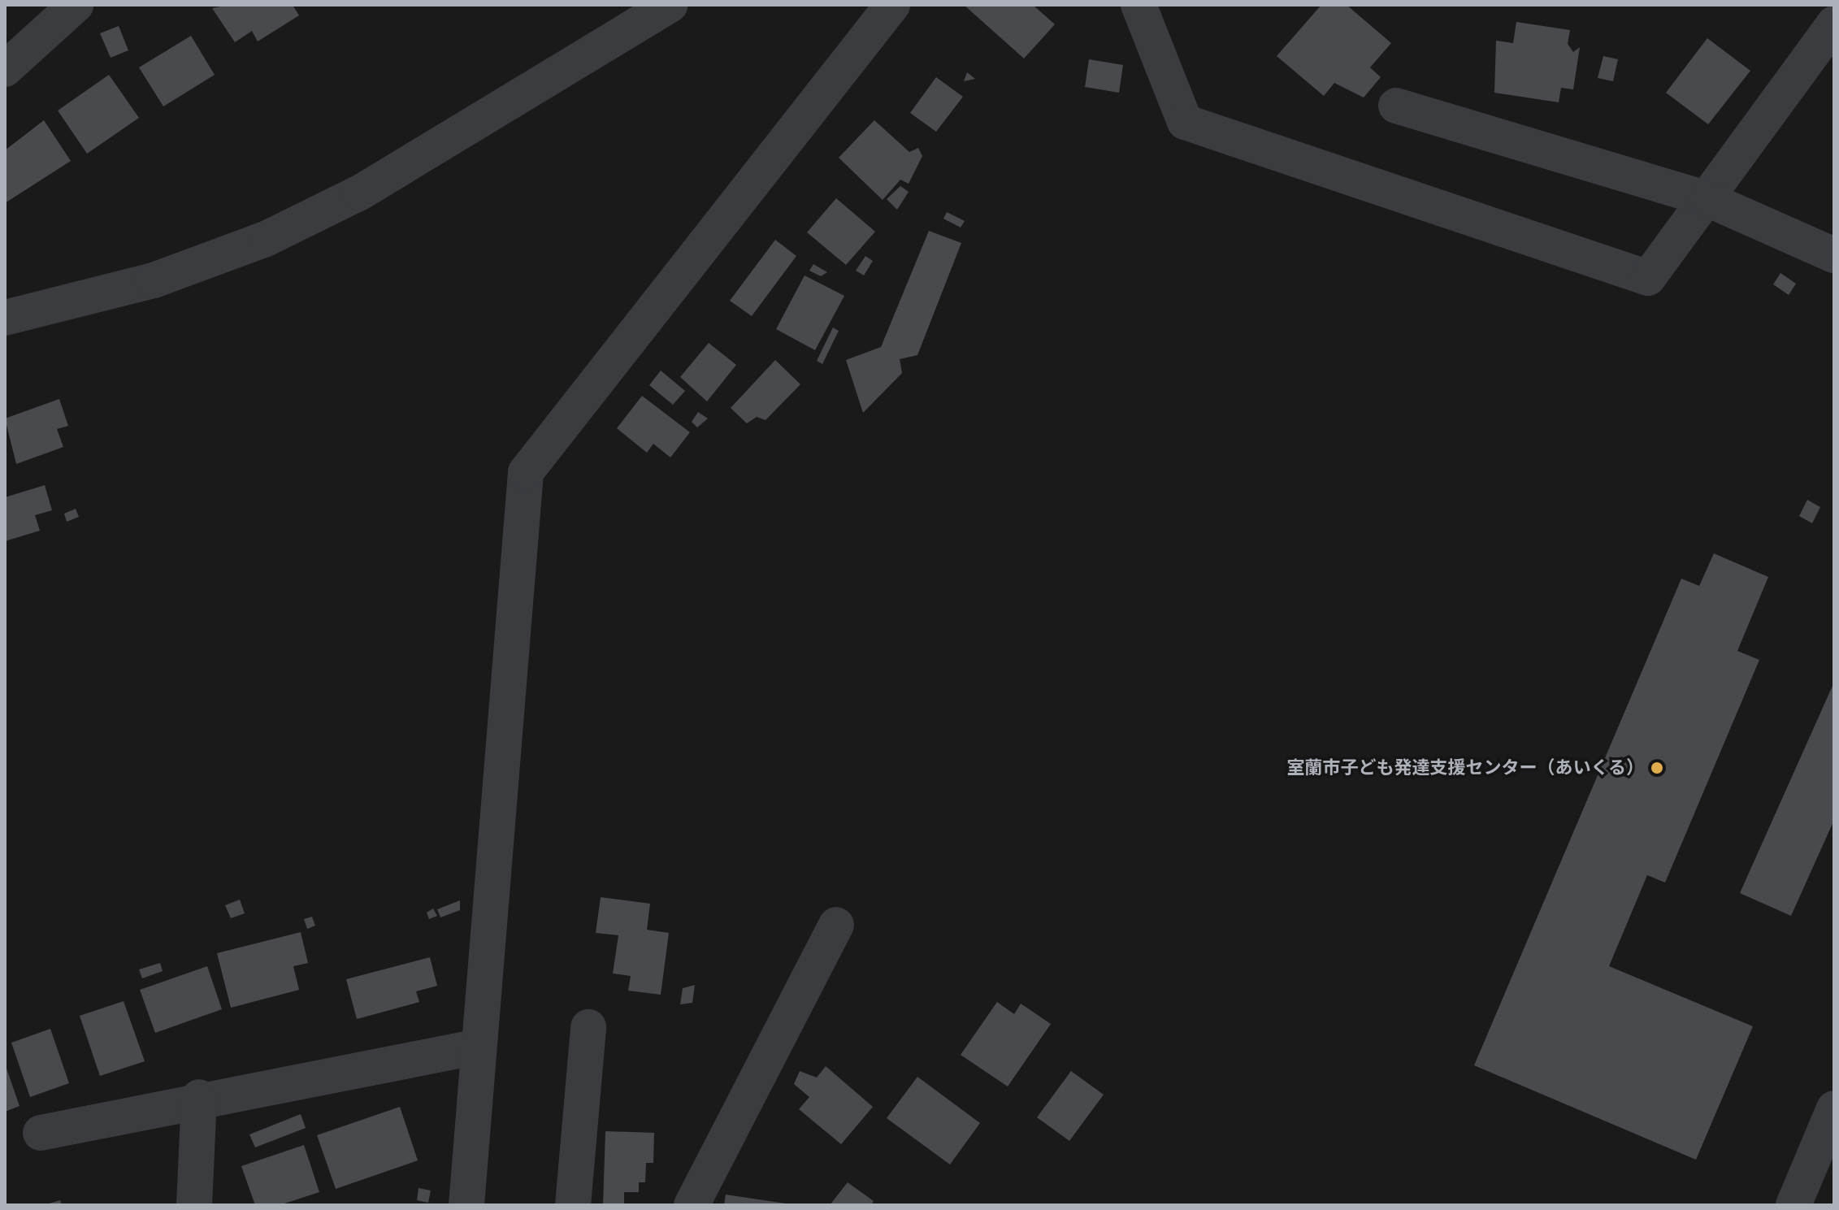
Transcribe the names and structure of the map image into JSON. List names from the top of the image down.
{
  "places": ["室蘭市子ども発達支援センター（あいくる）"]
}
